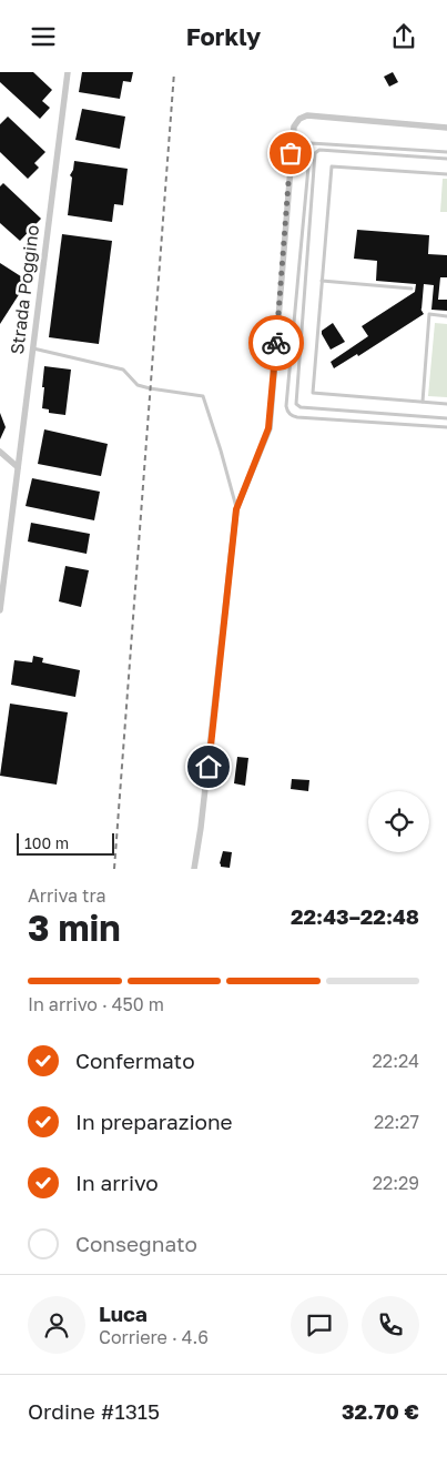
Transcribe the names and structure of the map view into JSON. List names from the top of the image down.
{
  "streets": {
    "street": ["Strada Poggino"]
  },
  "scale_bar": "100 m",
  "page": {
    "header": "Forkly",
    "scale": "100 m",
    "heading": ["3 min", "Arriva tra", "22:43–22:48"],
    "panel": [
      "Luca",
      "Corriere · 4.6",
      "Ordine #1315",
      "32.70 €"
    ],
    "bar": "In arrivo · 450 m",
    "list": [
      ["Confermato", "22:24"],
      ["In preparazione", "22:27"],
      ["In arrivo", "22:29"],
      "Consegnato"
    ]
  }
}
